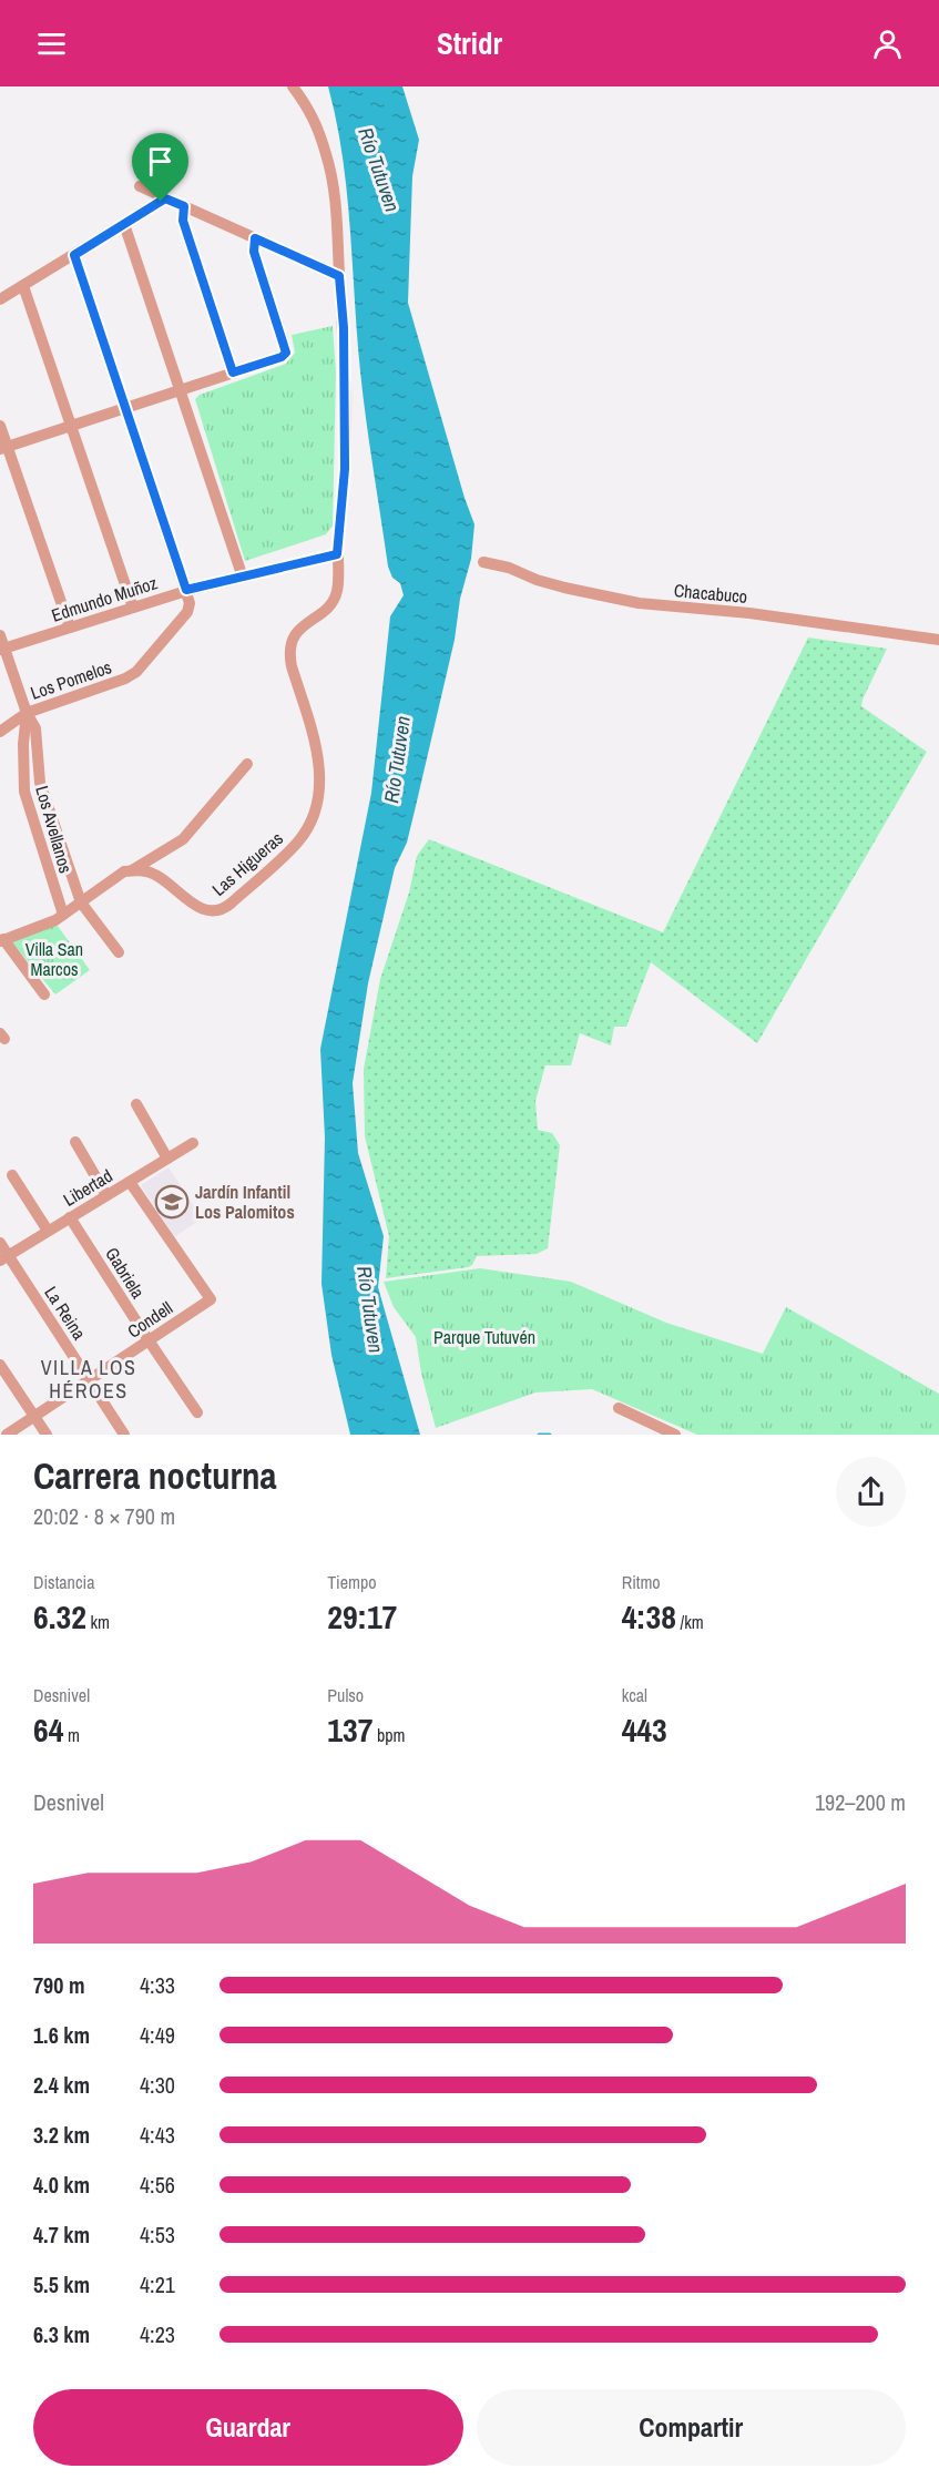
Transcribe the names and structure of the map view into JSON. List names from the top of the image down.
{
  "streets": {
    "street": [
      "Chacabuco",
      "Edmundo Muñoz",
      "Los Pomelos",
      "Los Avellanos",
      "Las Higueras",
      "Libertad",
      "Gabriela",
      "La Reina",
      "Condell"
    ]
  },
  "crossings": [
    ["Edmundo Muñoz", "Los Pomelos"],
    ["Edmundo Muñoz", "Los Avellanos"],
    ["Edmundo Muñoz", "Las Higueras"],
    ["Los Pomelos", "Los Avellanos"],
    ["Libertad", "Gabriela"],
    ["Libertad", "La Reina"],
    ["Libertad", "Condell"],
    ["Gabriela", "Condell"],
    ["La Reina", "Condell"]
  ],
  "districts": ["VILLA LOS HÉROES"],
  "water": ["Río Tutuven"],
  "parks": ["Villa San Marcos", "Parque Tutuvén"],
  "places": {
    "school or university": ["Jardín Infantil Los Palomitos"]
  },
  "page": {
    "header": "Stridr",
    "heading": ["Carrera nocturna", "20:02 · 8 × 790 m"],
    "stats": [
      ["Distancia", "6.32 km"],
      ["Tiempo", "29:17"],
      ["Ritmo", "4:38 /km"],
      ["Desnivel", "64 m"],
      ["Pulso", "137 bpm"],
      ["kcal", "443"]
    ],
    "chart": ["Desnivel", "192–200 m"],
    "list": [
      {
        "name": "790 m",
        "note": "4:33"
      },
      {
        "name": "1.6 km",
        "note": "4:49"
      },
      {
        "name": "2.4 km",
        "note": "4:30"
      },
      {
        "name": "3.2 km",
        "note": "4:43"
      },
      {
        "name": "4.0 km",
        "note": "4:56"
      },
      {
        "name": "4.7 km",
        "note": "4:53"
      },
      {
        "name": "5.5 km",
        "note": "4:21"
      },
      {
        "name": "6.3 km",
        "note": "4:23"
      }
    ],
    "buttons": ["Guardar", "Compartir"]
  }
}
